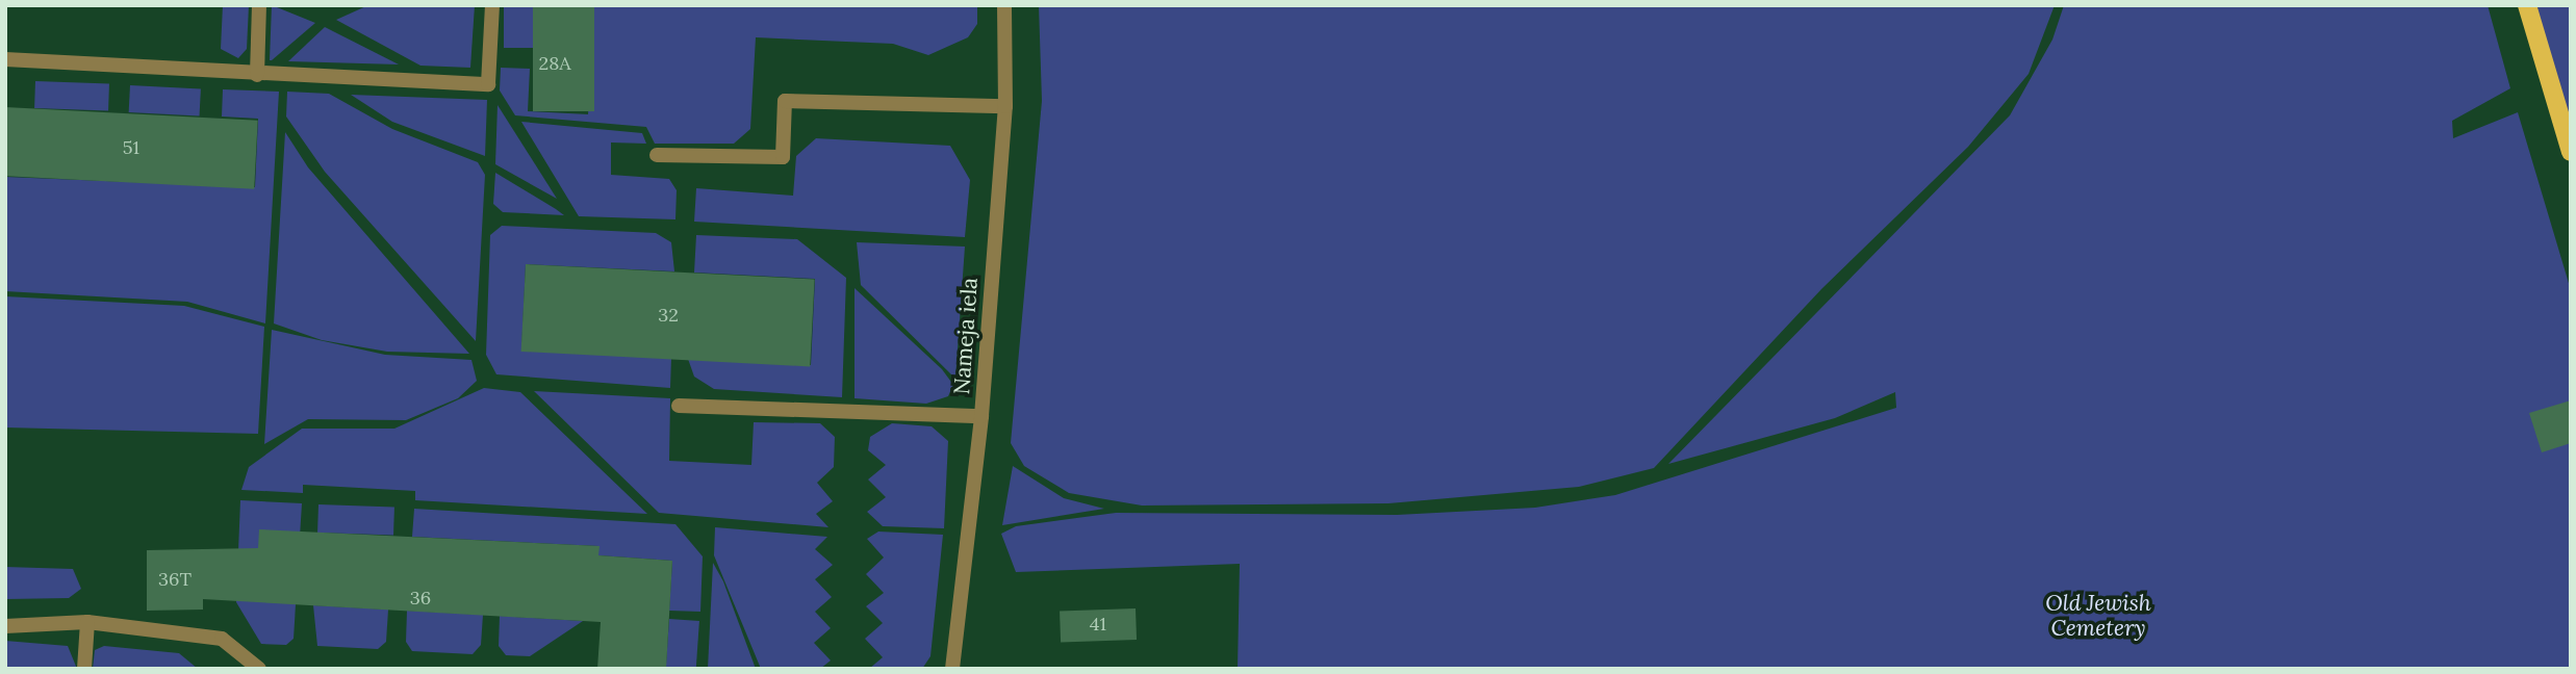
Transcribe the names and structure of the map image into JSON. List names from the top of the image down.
{
  "streets": {
    "street": ["Nameja iela"]
  },
  "parks": ["Old Jewish Cemetery"],
  "house_numbers": [
    "28A",
    "51",
    "32",
    "36T",
    "36",
    "41"
  ]
}
